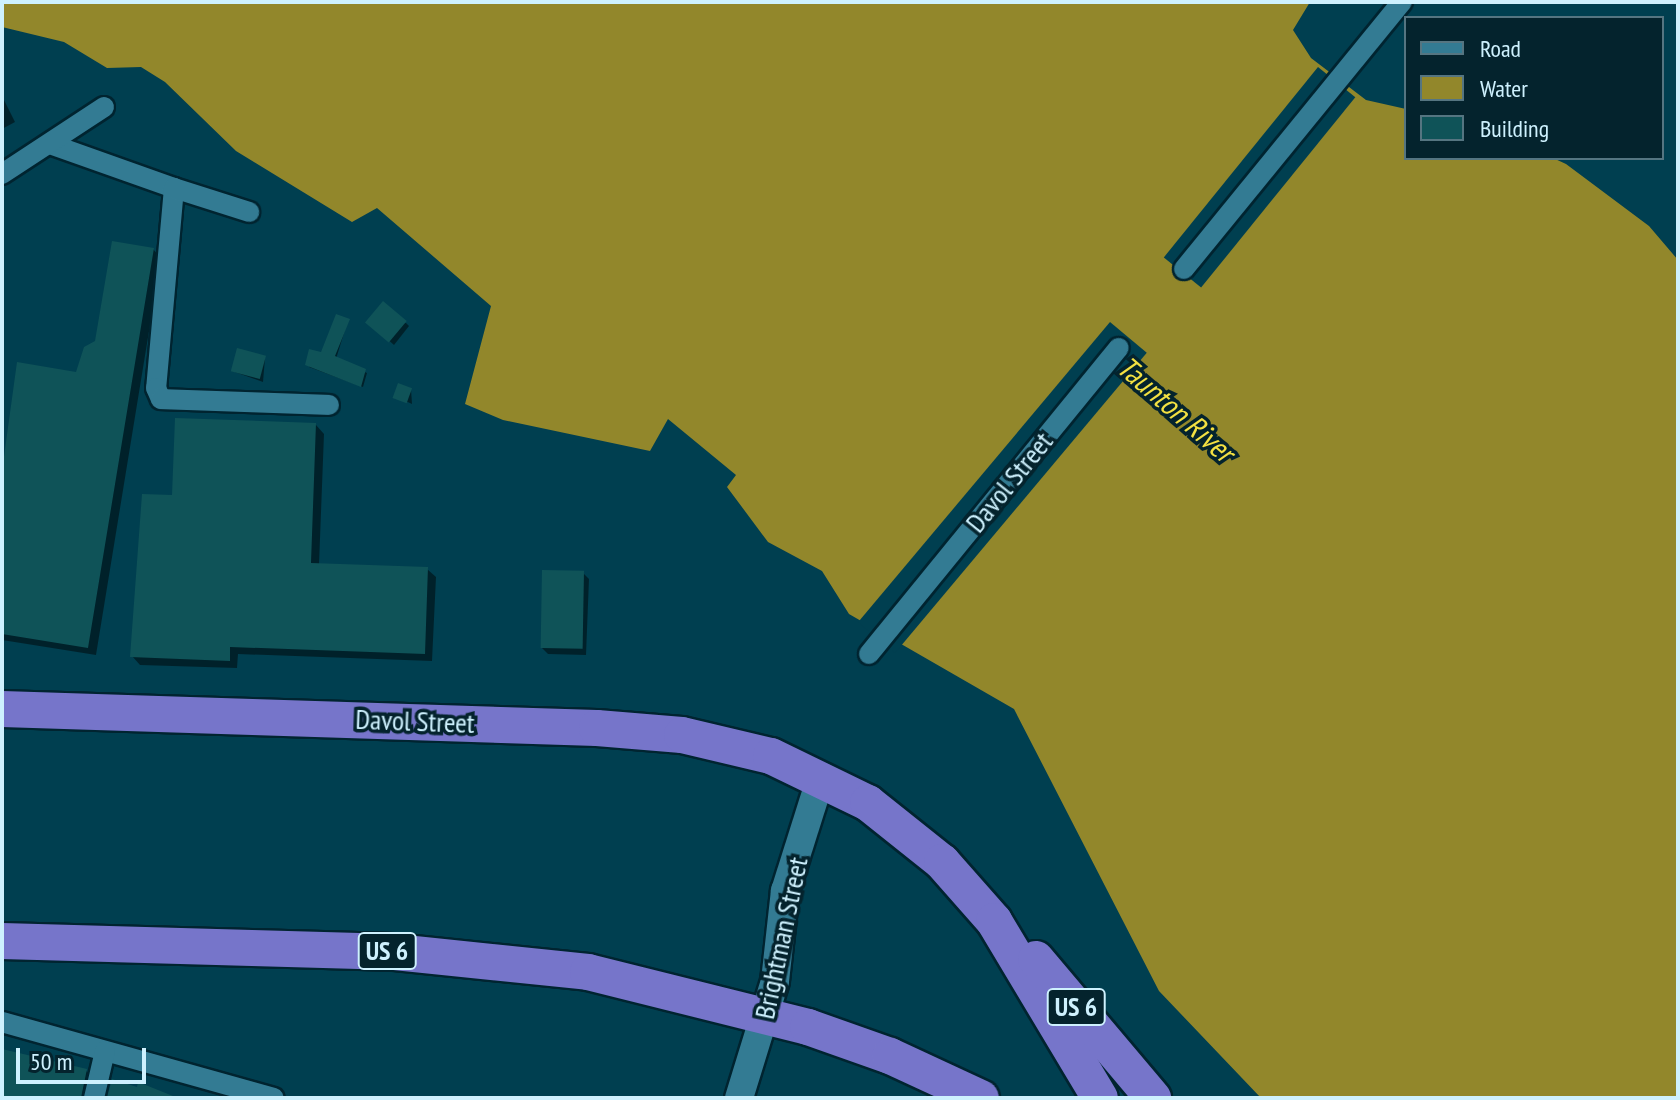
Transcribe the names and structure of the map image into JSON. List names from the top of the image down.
{
  "streets": {
    "highway": ["Davol Street", "US 6"],
    "main road": ["Brightman Street"]
  },
  "crossings": [
    ["Davol Street", "Brightman Street"],
    ["Davol Street", "US 6"],
    ["Brightman Street", "US 6"]
  ],
  "water": ["Taunton River"],
  "legend": ["Road", "Water", "Building"],
  "scale_bar": "50 m"
}
